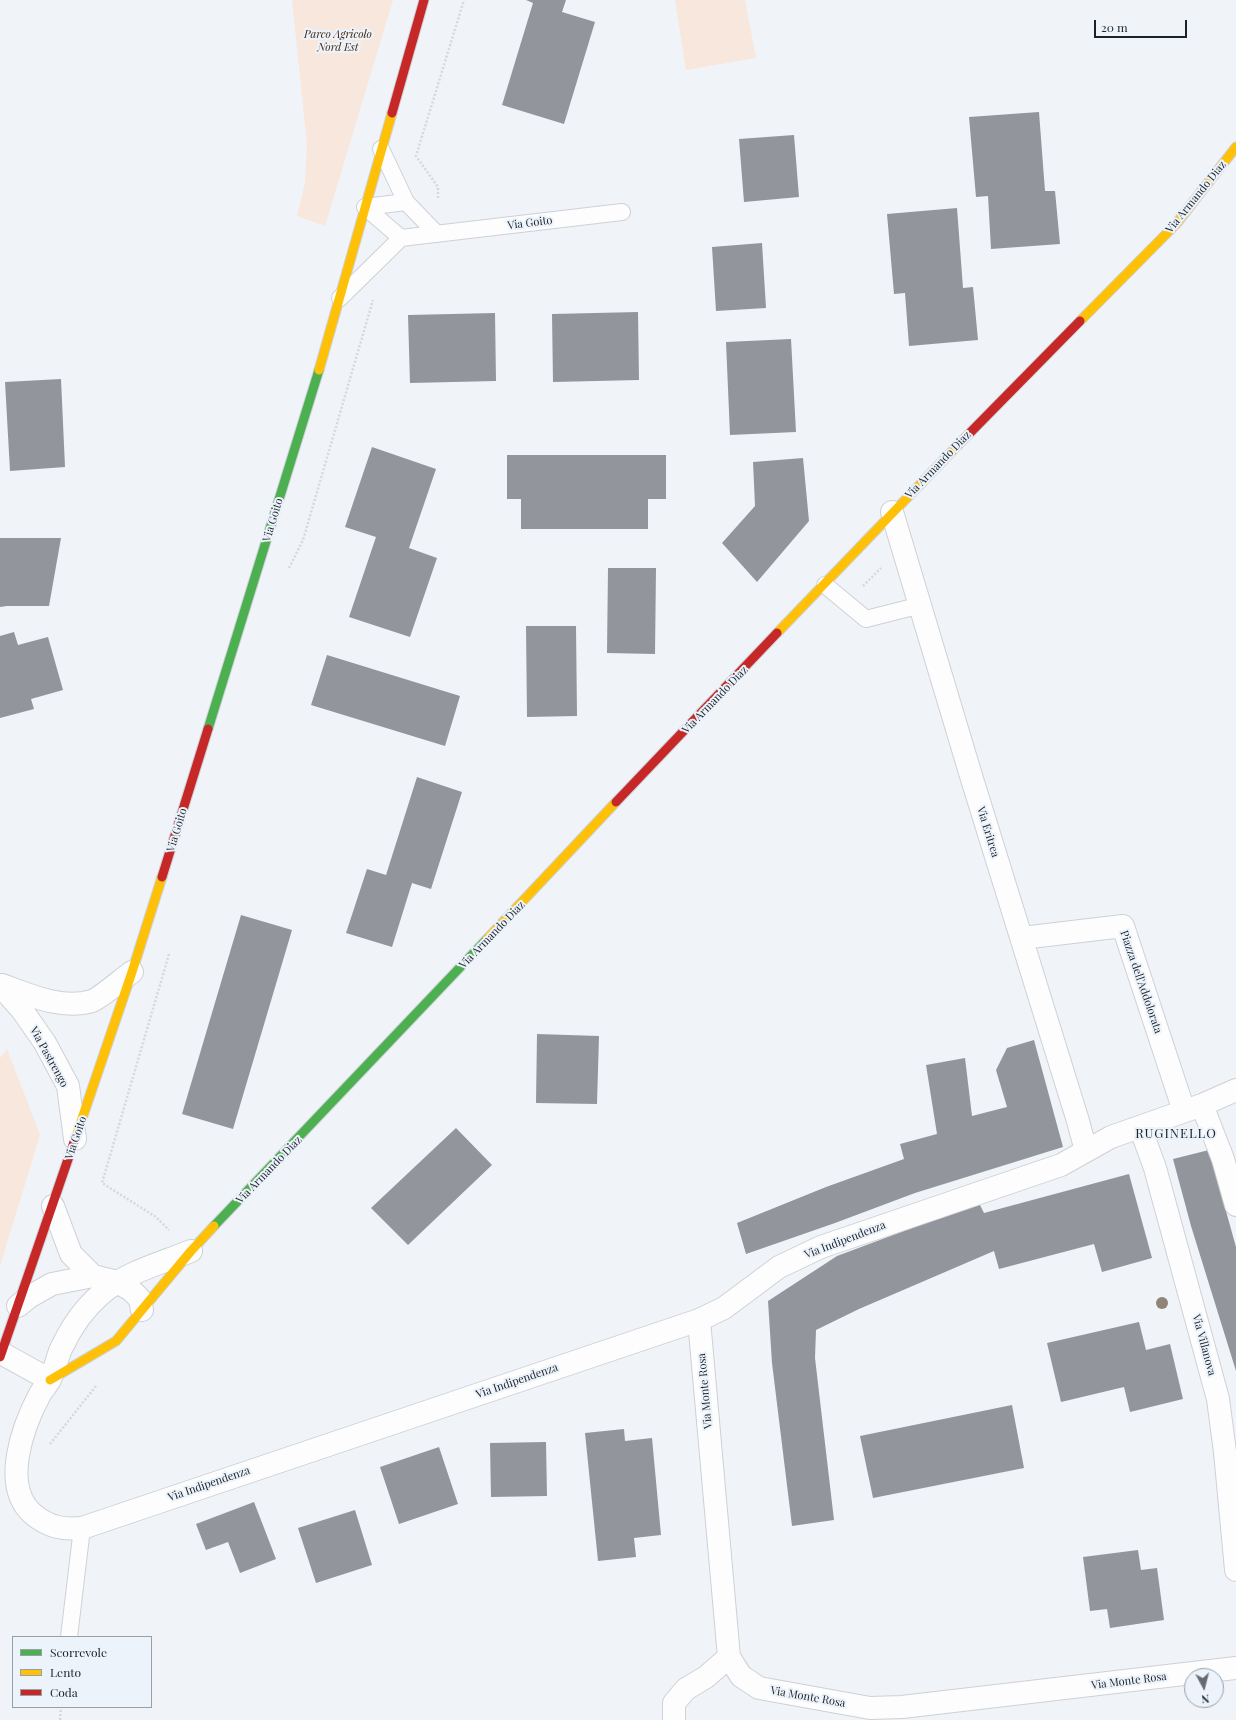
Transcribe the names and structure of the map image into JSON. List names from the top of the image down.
{
  "streets": {
    "street": [
      "Via Armando Diaz",
      "Via Goito",
      "Via Eritrea",
      "Piazza dell'Addolorata",
      "Via Pastrengo",
      "Via Indipendenza",
      "Via Villanova",
      "Via Monte Rosa"
    ]
  },
  "crossings": [
    ["Via Armando Diaz", "Via Eritrea"],
    ["Via Armando Diaz", "Via Indipendenza"],
    ["Via Goito", "Via Pastrengo"],
    ["Via Eritrea", "Piazza dell'Addolorata"],
    ["Via Eritrea", "Via Indipendenza"],
    ["Piazza dell'Addolorata", "Via Indipendenza"],
    ["Via Indipendenza", "Via Villanova"],
    ["Via Indipendenza", "Via Monte Rosa"]
  ],
  "districts": ["RUGINELLO"],
  "parks": ["Parco Agricolo Nord Est"],
  "legend": ["Scorrevole", "Lento", "Coda"],
  "scale_bar": "20 m",
  "north": "bottom"
}
